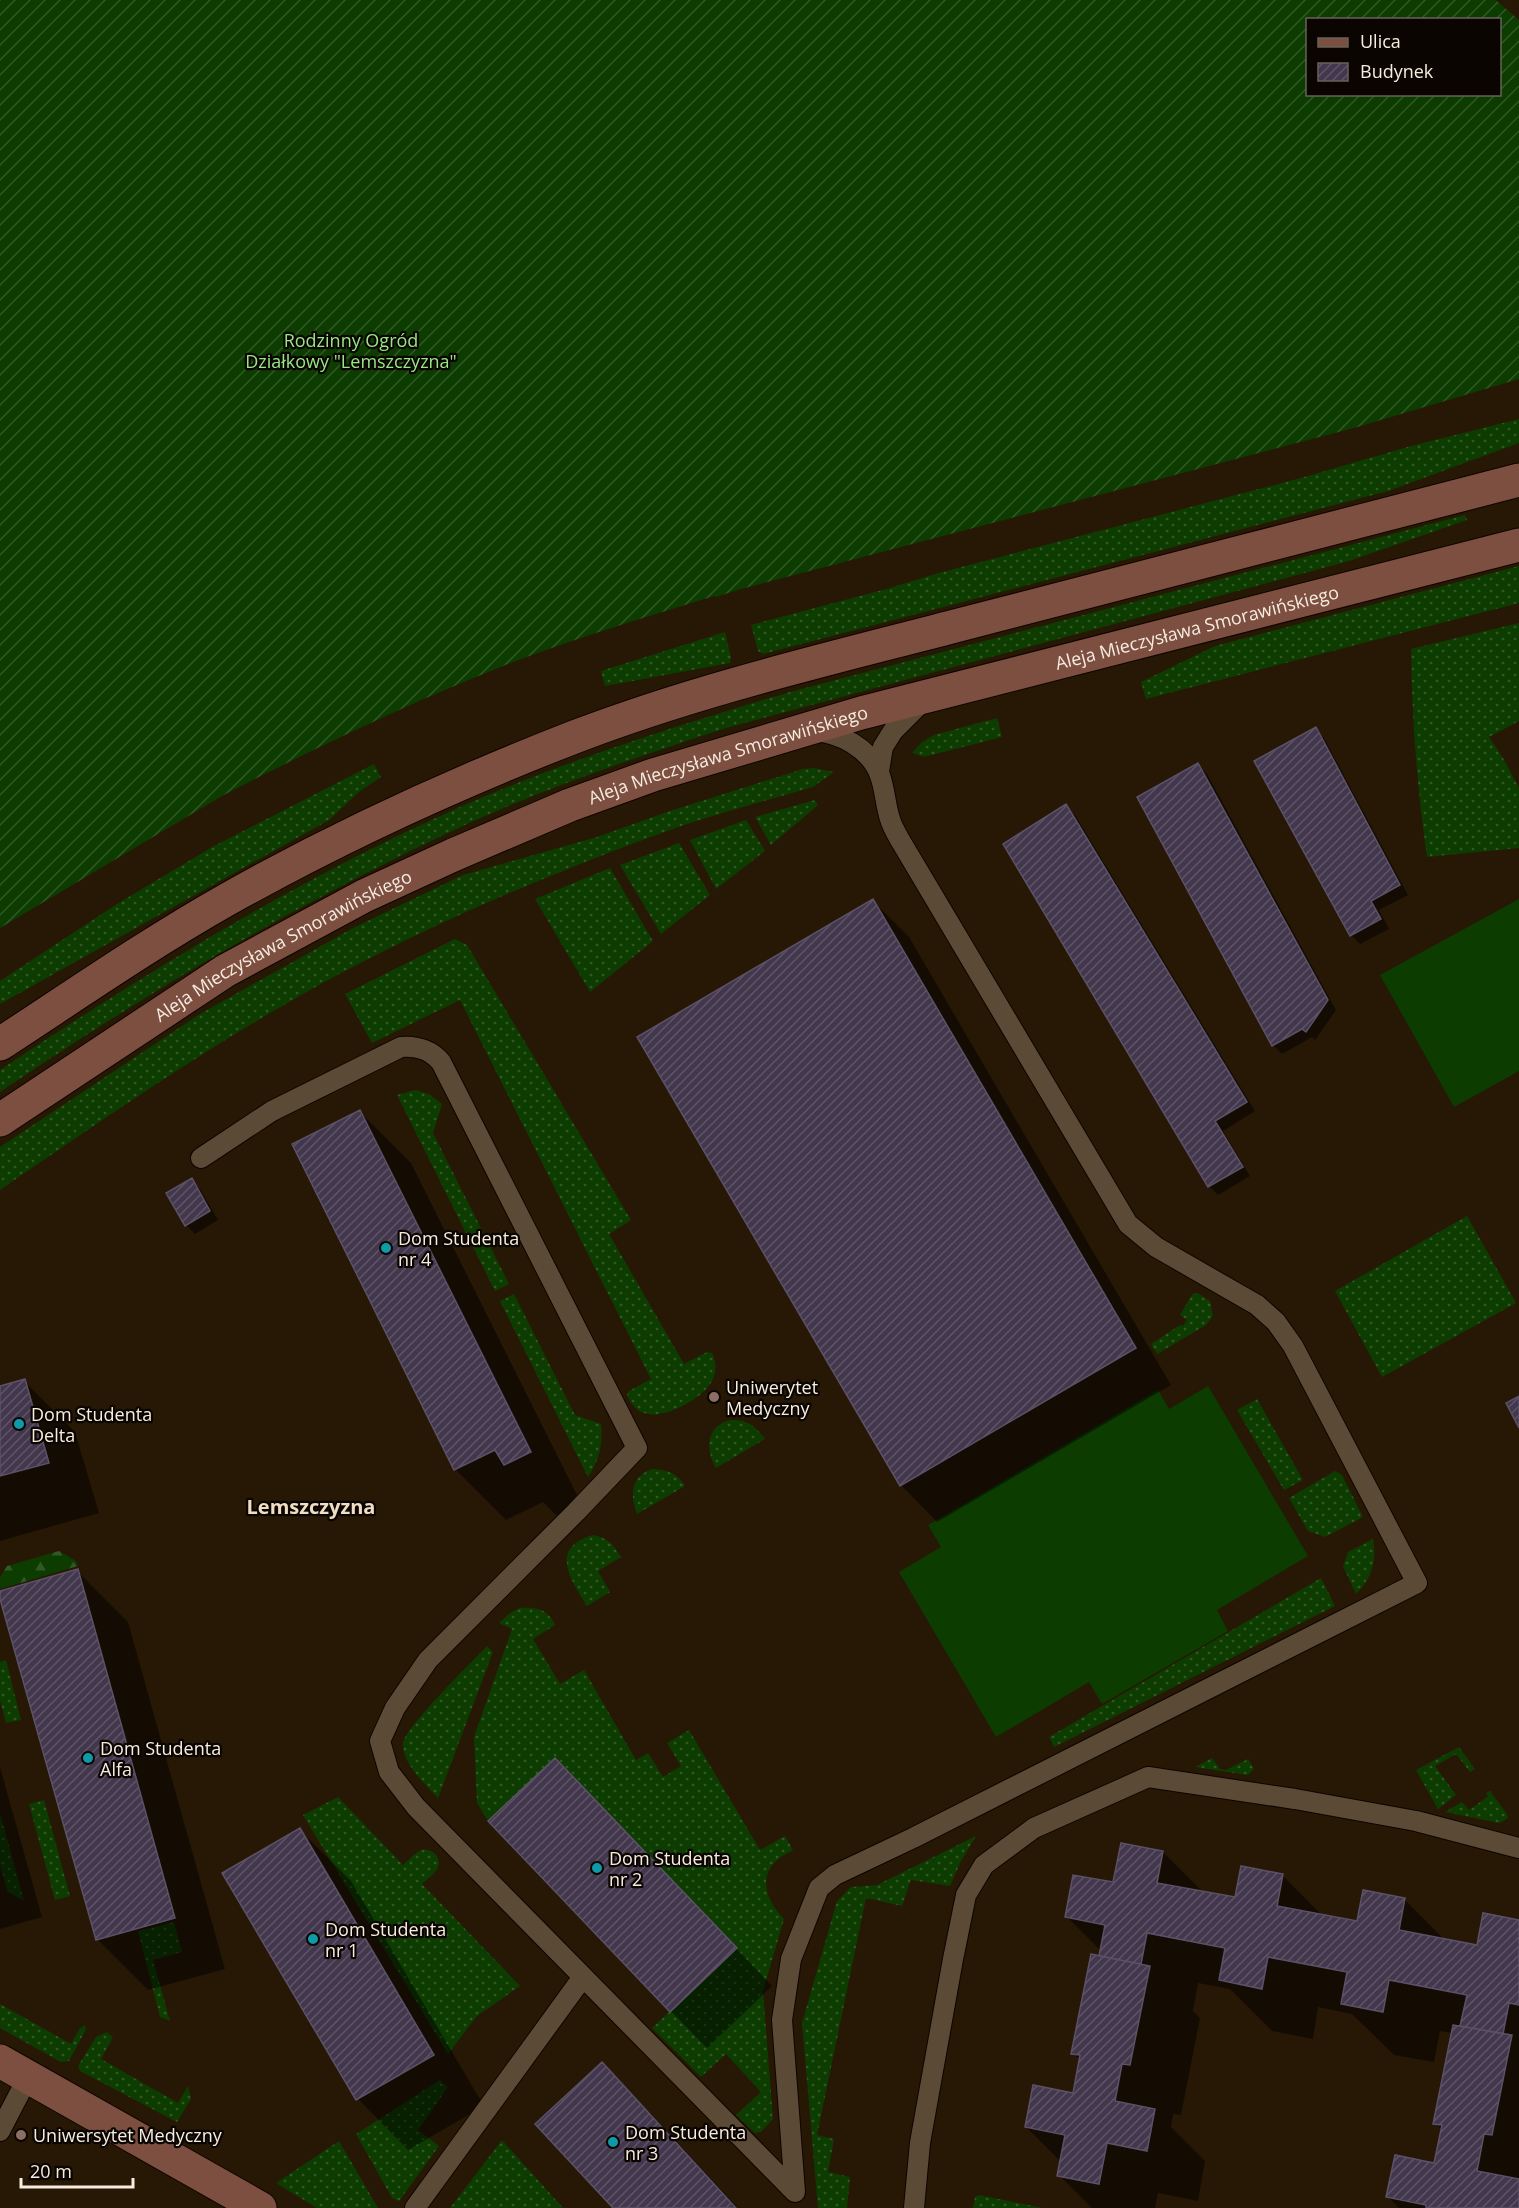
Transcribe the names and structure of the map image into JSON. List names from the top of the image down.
{
  "streets": {
    "main road": ["Aleja Mieczysława Smorawińskiego"]
  },
  "districts": ["Lemszczyzna"],
  "parks": ["Rodzinny Ogród Działkowy \"Lemszczyzna\""],
  "places": [
    "Dom Studenta nr 4",
    "Uniwerytet Medyczny",
    "Dom Studenta Delta",
    "Dom Studenta Alfa",
    "Dom Studenta nr 2",
    "Dom Studenta nr 1",
    "Uniwersytet Medyczny",
    "Dom Studenta nr 3"
  ],
  "legend": ["Ulica", "Budynek"],
  "scale_bar": "20 m"
}
